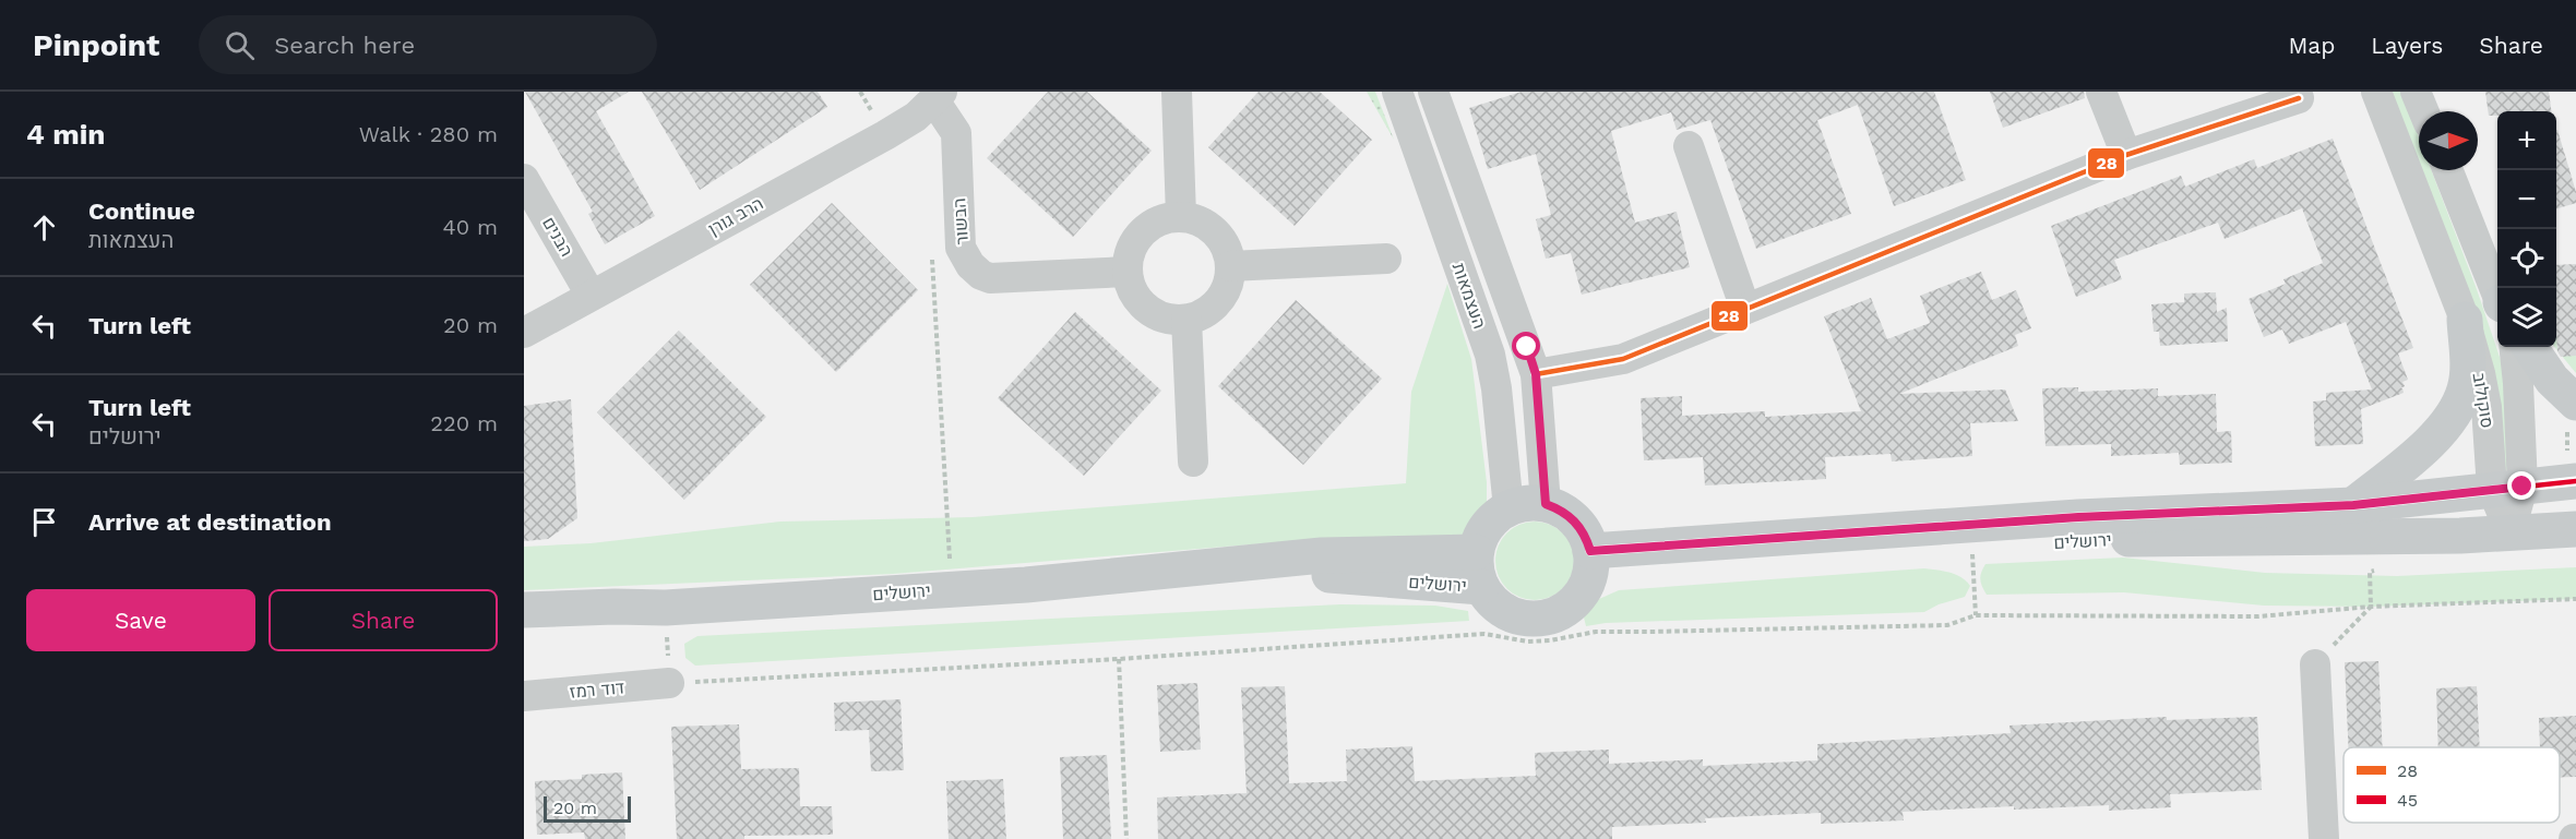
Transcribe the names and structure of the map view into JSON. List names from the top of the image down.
{
  "streets": {
    "main road": ["ירושלים"],
    "street": [
      "הרב גורן",
      "הבשור",
      "הבנים",
      "העצמאות",
      "סוקולוב",
      "דוד רמז"
    ]
  },
  "crossings": [
    ["הרב גורן", "הבשור"],
    ["הרב גורן", "הבנים"],
    ["העצמאות", "ירושלים"],
    ["סוקולוב", "ירושלים"]
  ],
  "lines": ["transit line 28", "transit line 45"],
  "legend": ["28", "45"],
  "scale_bar": "20 m",
  "north": "right",
  "page": {
    "header": "Pinpoint",
    "search": "Search here",
    "nav": ["Map", "Layers", "Share"],
    "heading": ["4 min", "Walk · 280 m"],
    "map_buttons": ["+", "−"],
    "list": [
      ["Continue", "העצמאות", "40 m"],
      ["Turn left", "20 m"],
      ["Turn left", "ירושלים", "220 m"],
      "Arrive at destination"
    ],
    "buttons": ["Save", "Share"],
    "scale": "20 m"
  }
}
